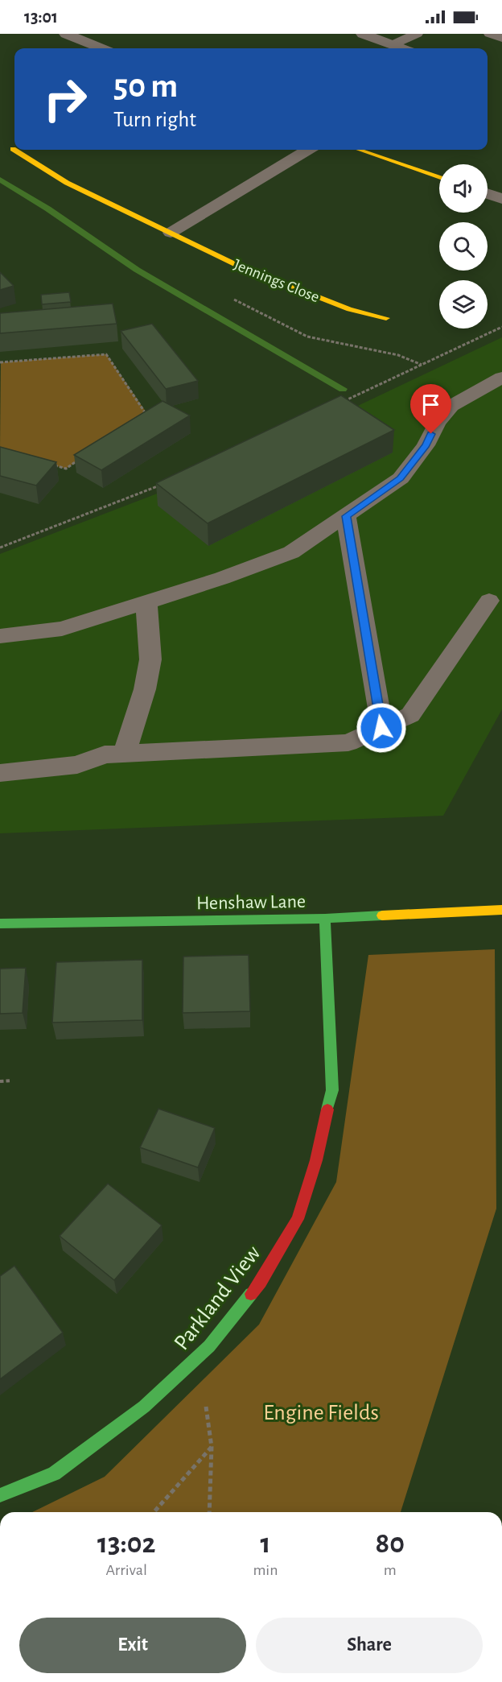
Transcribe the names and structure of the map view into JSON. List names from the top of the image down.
{
  "streets": {
    "street": ["Jennings Close", "Henshaw Lane", "Parkland View"]
  },
  "crossings": [
    ["Henshaw Lane", "Parkland View"]
  ],
  "parks": ["Engine Fields"],
  "page": {
    "status": "13:01",
    "turn": ["50 m", "Turn right"],
    "eta": [
      "13:02",
      "Arrival",
      "1",
      "min",
      "80",
      "m"
    ],
    "buttons": ["Exit", "Share"]
  }
}
